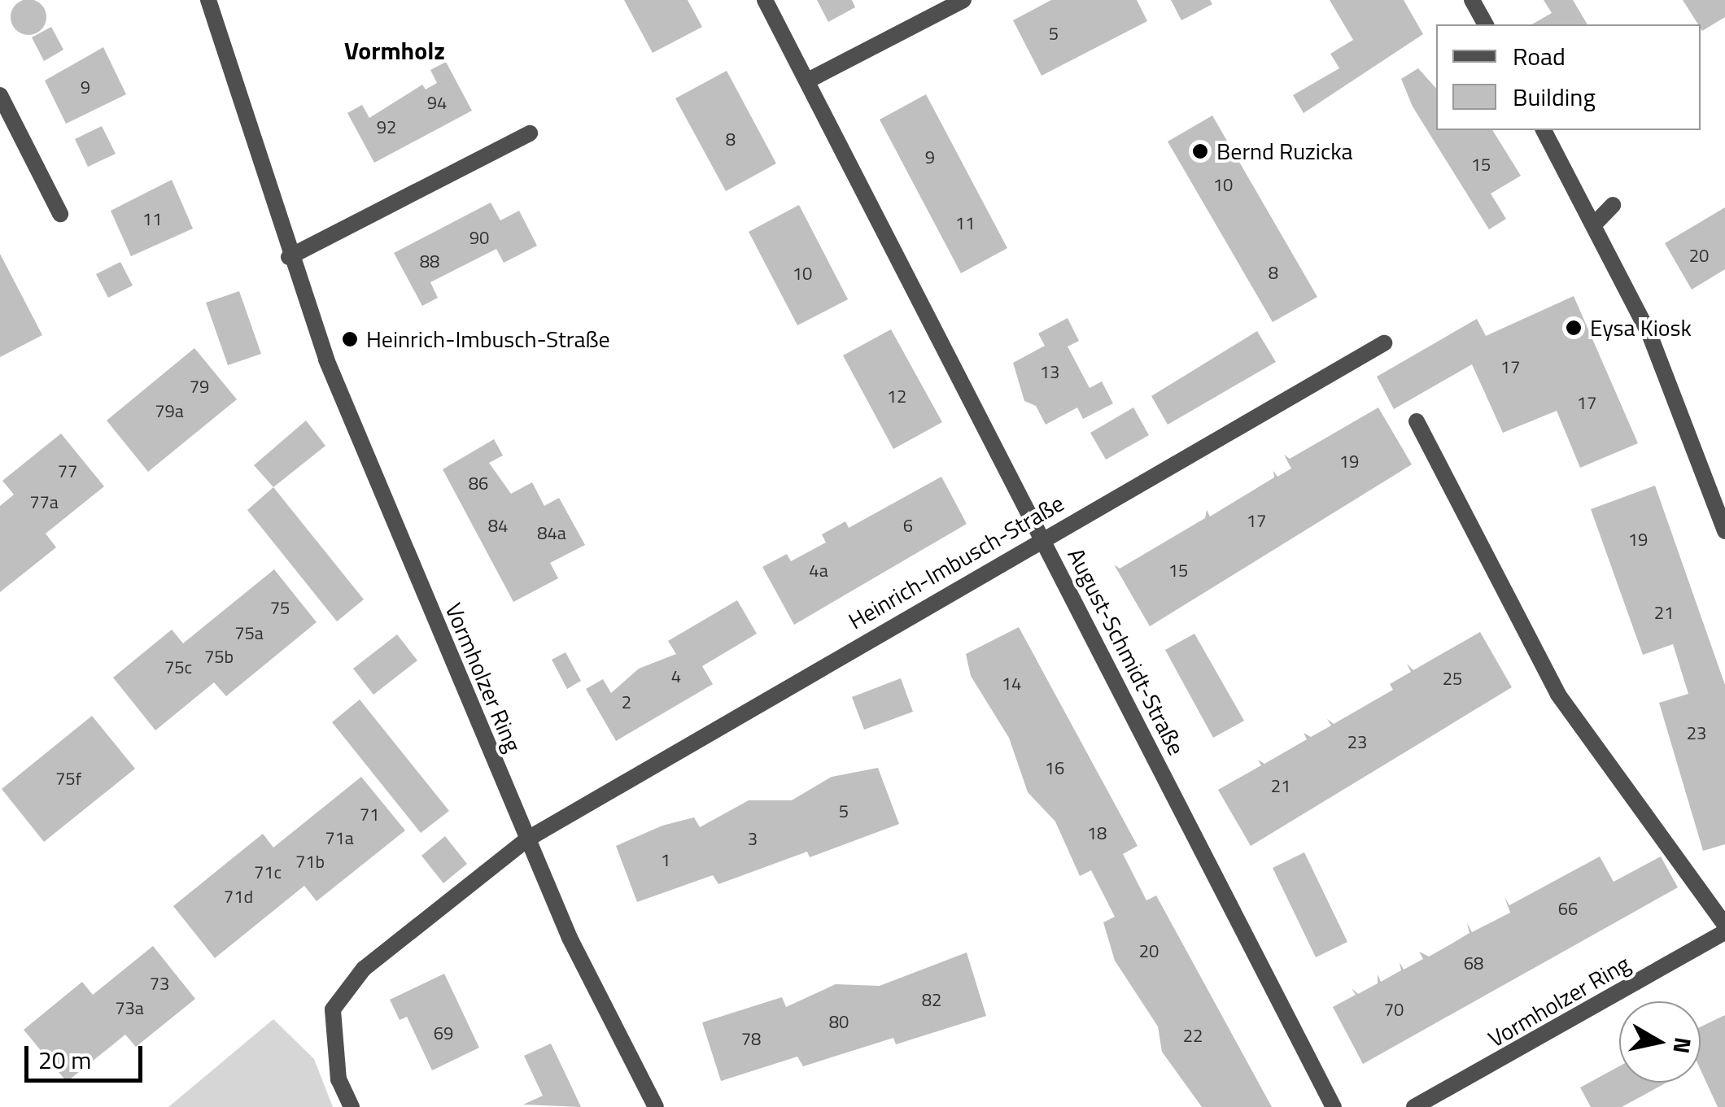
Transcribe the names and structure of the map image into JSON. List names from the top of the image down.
{
  "streets": {
    "street": ["Heinrich-Imbusch-Straße", "August-Schmidt-Straße", "Vormholzer Ring"]
  },
  "crossings": [
    ["Heinrich-Imbusch-Straße", "August-Schmidt-Straße"],
    ["Heinrich-Imbusch-Straße", "Vormholzer Ring"]
  ],
  "districts": ["Vormholz"],
  "places": ["Bernd Ruzicka", "Eysa Kiosk", "Heinrich-Imbusch-Straße"],
  "house_numbers": [
    "5",
    "9",
    "94",
    "92",
    "8",
    "9",
    "15",
    "10",
    "11",
    "11",
    "90",
    "20",
    "88",
    "8",
    "10",
    "17",
    "13",
    "79",
    "12",
    "17",
    "79a",
    "19",
    "77",
    "86",
    "77a",
    "17",
    "84",
    "6",
    "84a",
    "19",
    "4a",
    "15",
    "75",
    "21",
    "75a",
    "75b",
    "75c",
    "4",
    "25",
    "14",
    "2",
    "23",
    "23",
    "16",
    "75f",
    "21",
    "5",
    "71",
    "18",
    "71a",
    "3",
    "1",
    "71b",
    "71c",
    "71d",
    "66",
    "20",
    "68",
    "73",
    "82",
    "73a",
    "70",
    "80",
    "69",
    "22",
    "78"
  ],
  "legend": ["Road", "Building"],
  "scale_bar": "20 m",
  "north": "right"
}
